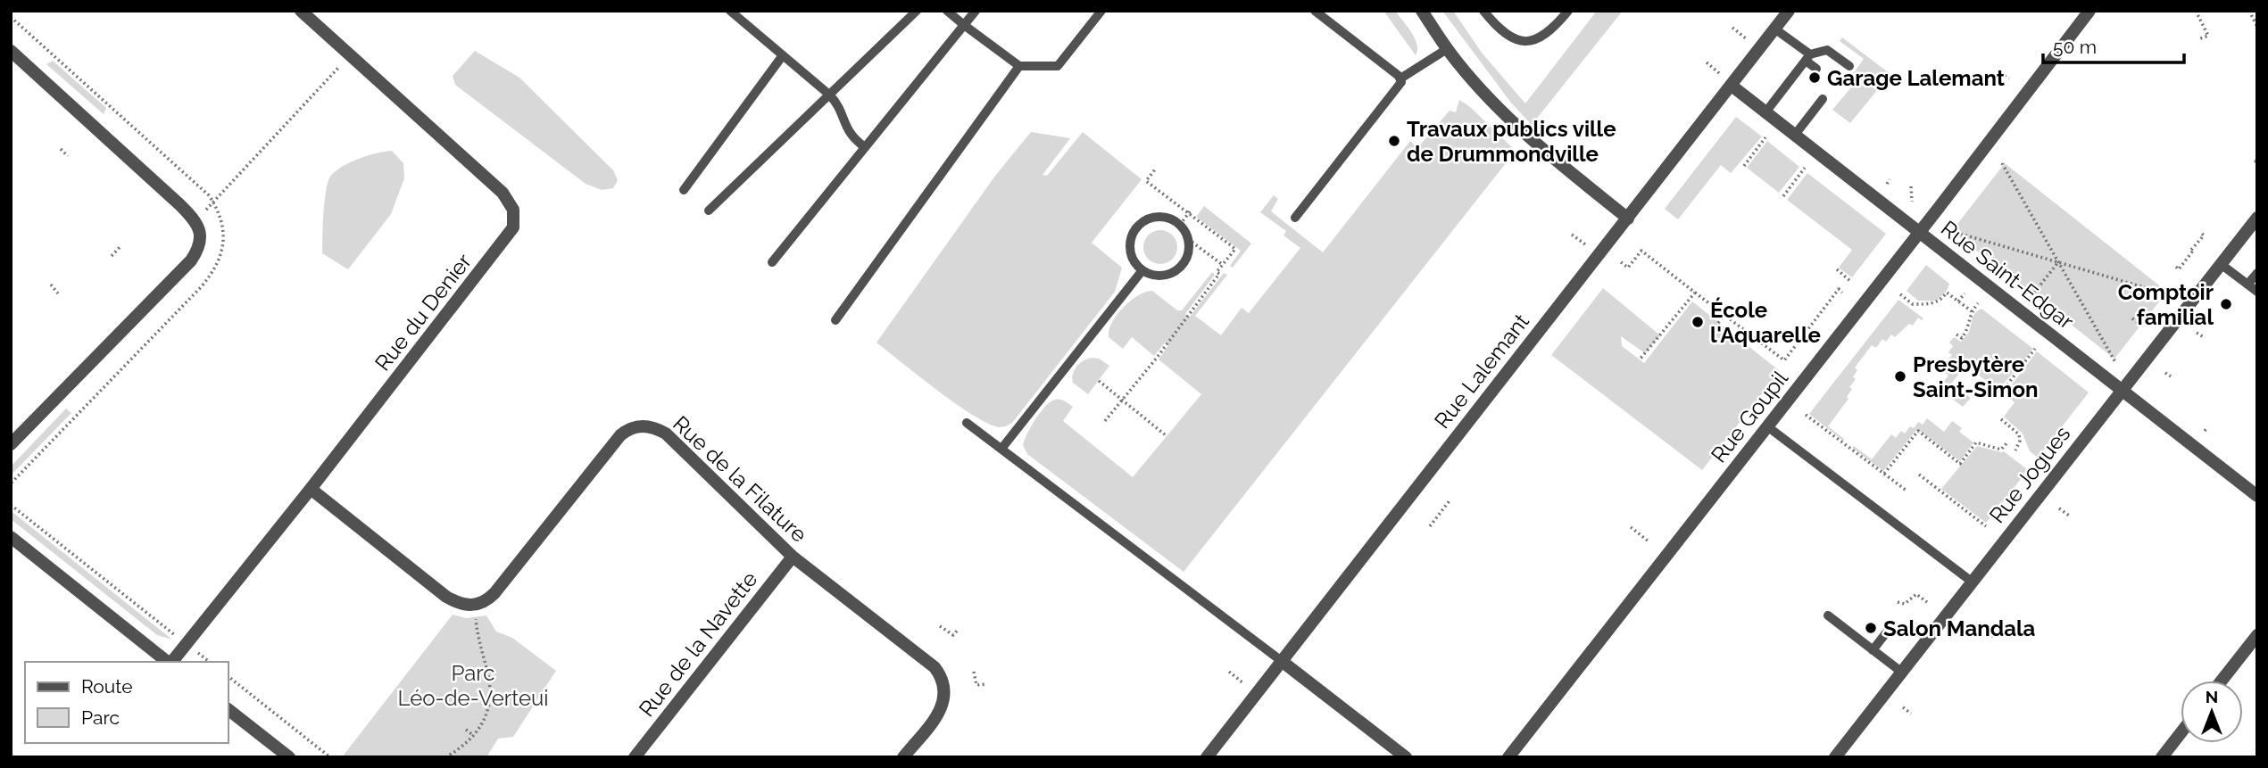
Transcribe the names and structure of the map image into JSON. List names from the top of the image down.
{
  "streets": {
    "street": [
      "Rue Saint-Edgar",
      "Rue du Denier",
      "Rue Lalemant",
      "Rue Goupil",
      "Rue Jogues",
      "Rue de la Filature",
      "Rue de la Navette"
    ]
  },
  "crossings": [
    ["Rue Saint-Edgar", "Rue Lalemant"],
    ["Rue Saint-Edgar", "Rue Goupil"],
    ["Rue Saint-Edgar", "Rue Jogues"],
    ["Rue du Denier", "Rue de la Filature"],
    ["Rue de la Filature", "Rue de la Navette"]
  ],
  "parks": ["Parc Léo-de-Verteui"],
  "places": [
    "Garage Lalemant",
    "Travaux publics ville de Drummondville",
    "Comptoir familial",
    "École l'Aquarelle",
    "Presbytère Saint-Simon",
    "Salon Mandala"
  ],
  "legend": ["Route", "Parc"],
  "scale_bar": "50 m",
  "north": "top"
}
